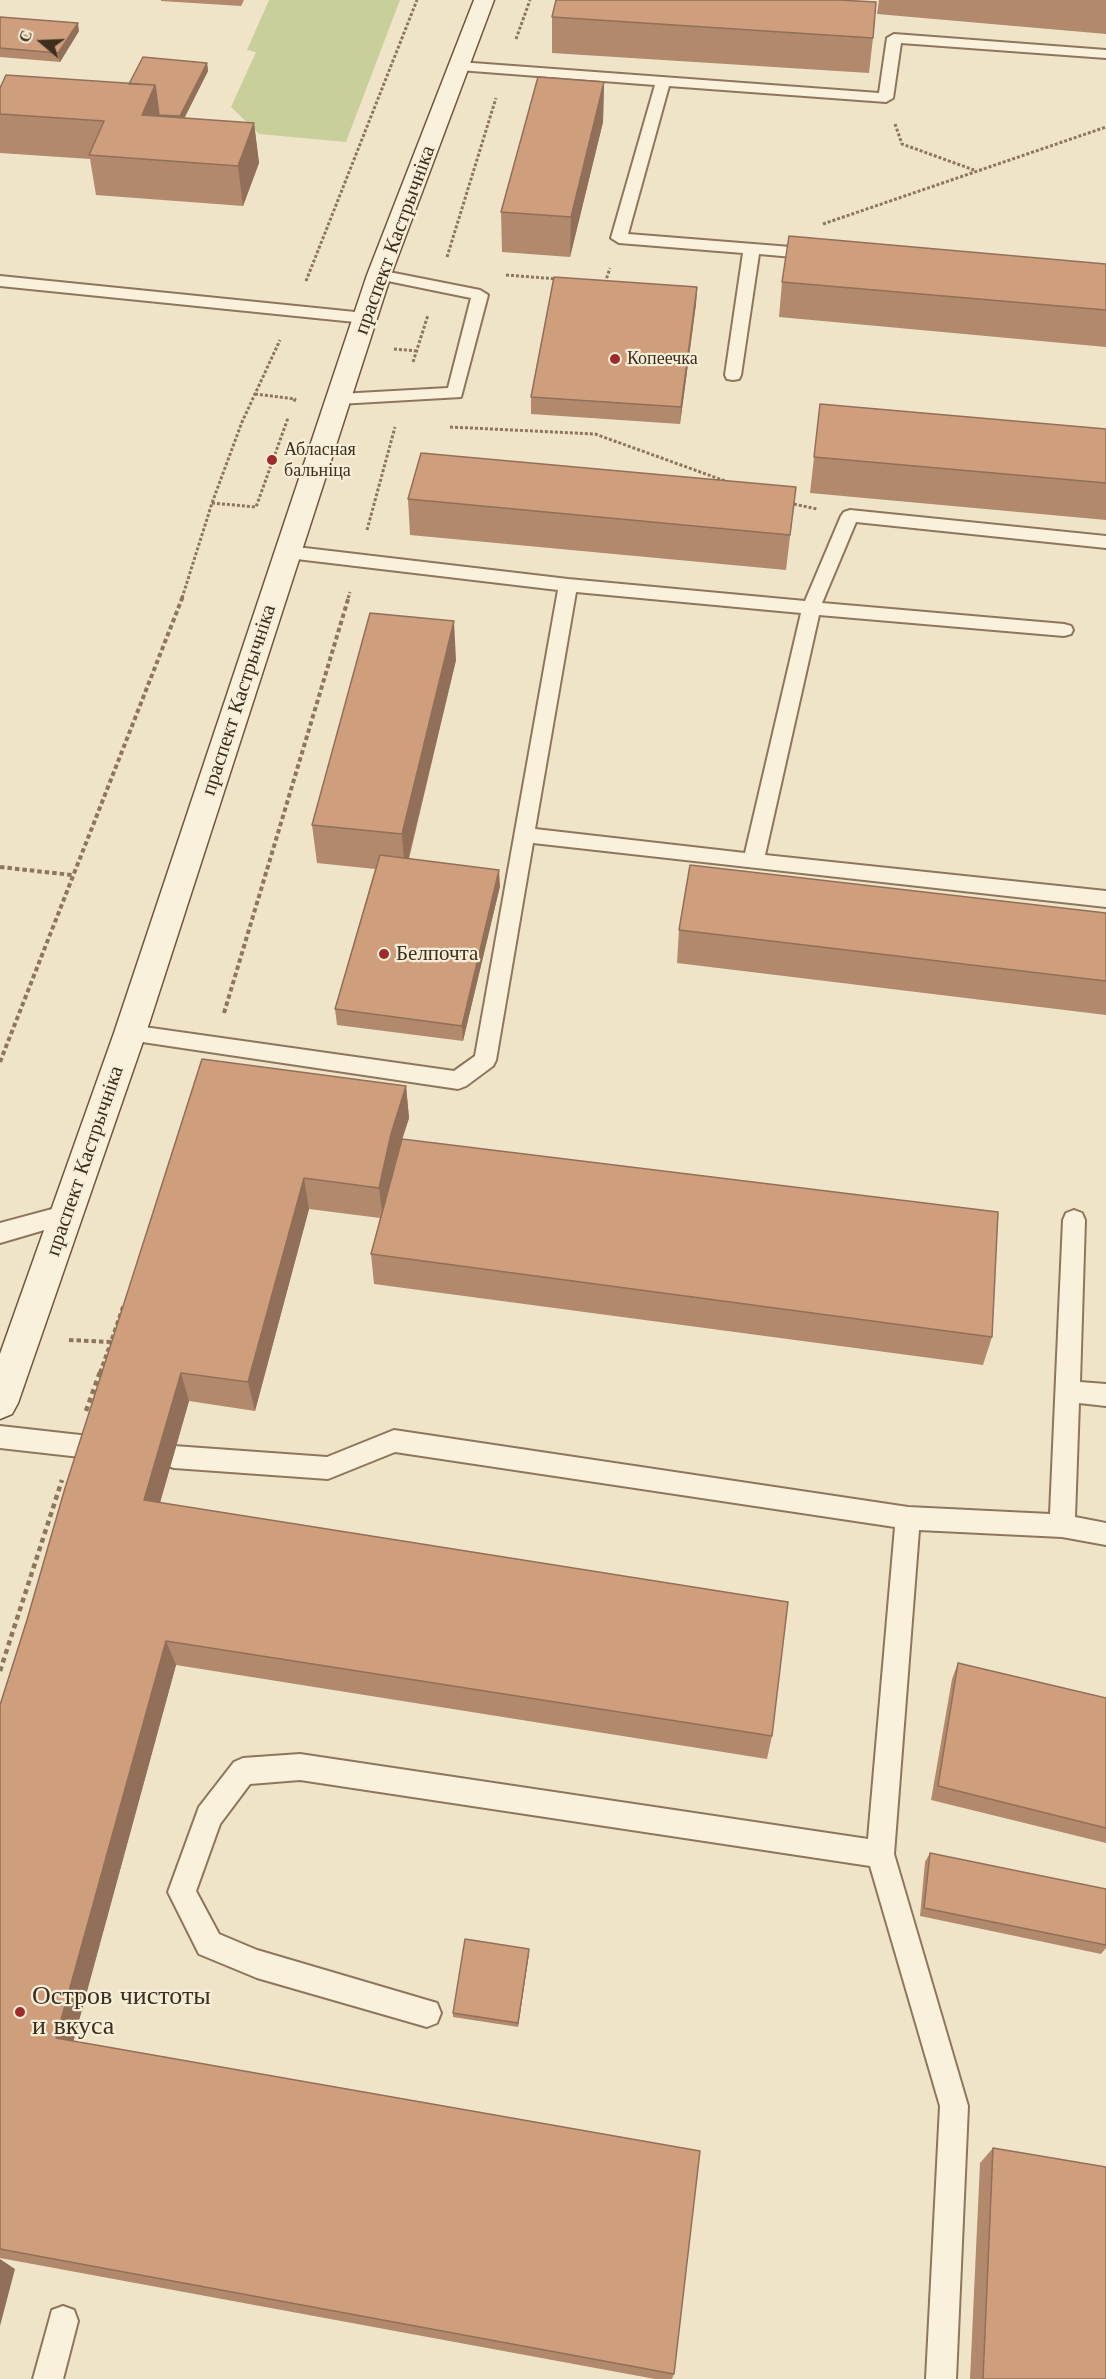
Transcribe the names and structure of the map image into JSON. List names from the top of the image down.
{
  "streets": {
    "main road": ["праспект Кастрычніка"]
  },
  "places": [
    "Копеечка",
    "Абласная бальніца",
    "Белпочта",
    "Остров чистоты и вкуса"
  ],
  "north": "left"
}
